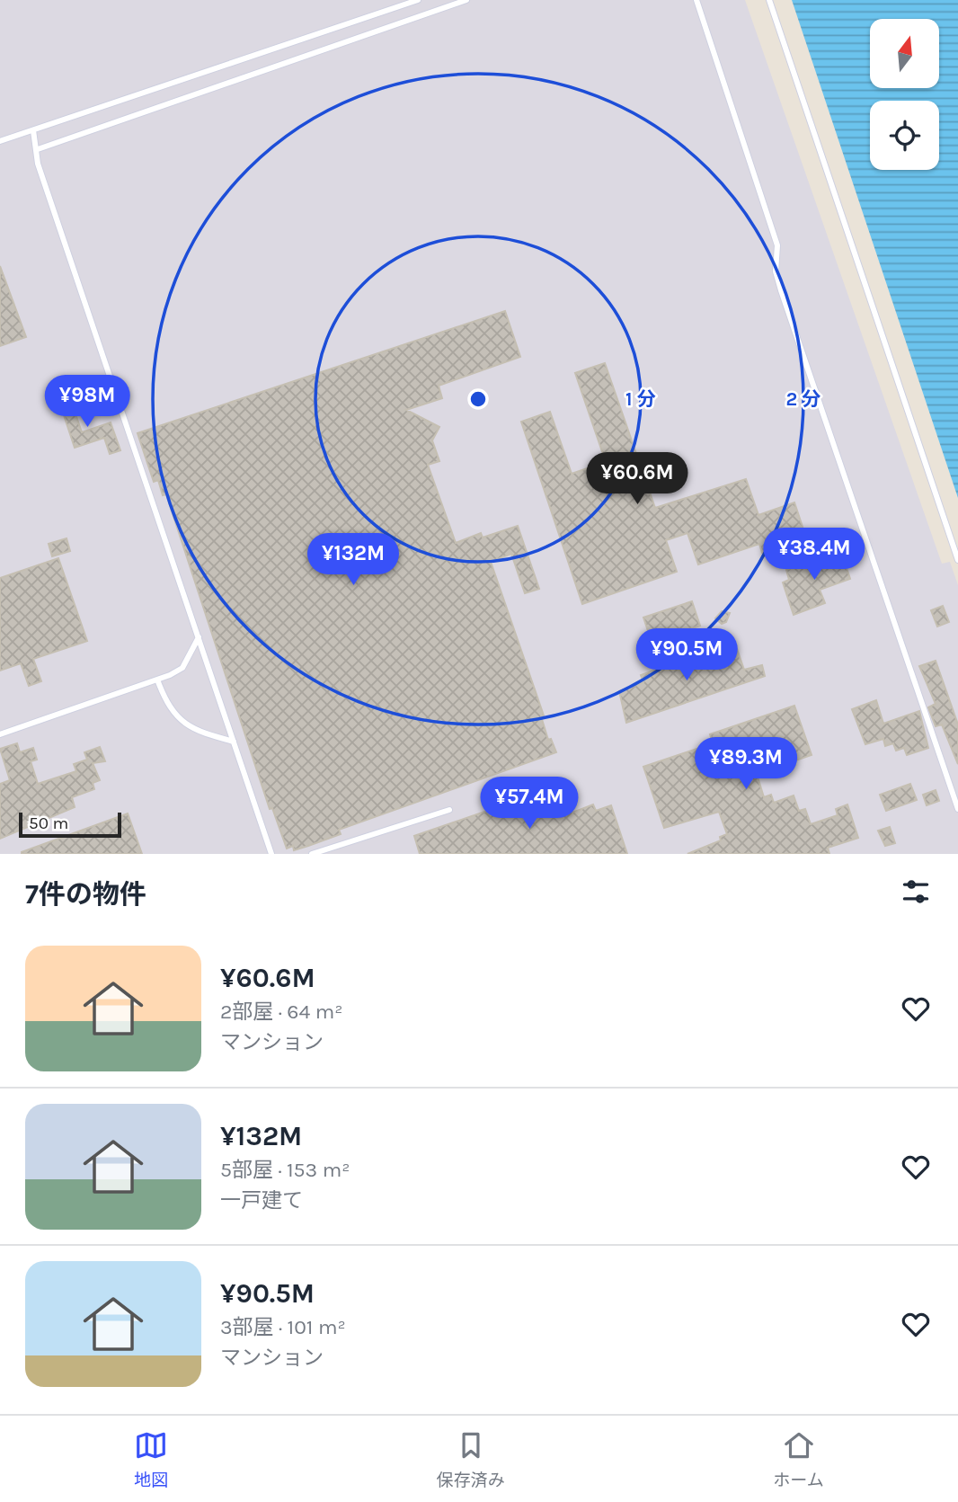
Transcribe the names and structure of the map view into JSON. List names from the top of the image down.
{
  "scale_bar": "50 m",
  "north": "top",
  "page": {
    "price": [
      "¥98M",
      "¥60.6M",
      "¥38.4M",
      "¥132M",
      "¥90.5M",
      "¥89.3M",
      "¥57.4M"
    ],
    "scale": "50 m",
    "heading": "7件の物件",
    "list": [
      {
        "name": "¥60.6M",
        "note": "2部屋 · 64 m² · マンション"
      },
      {
        "name": "¥132M",
        "note": "5部屋 · 153 m² · 一戸建て"
      },
      {
        "name": "¥90.5M",
        "note": "3部屋 · 101 m² · マンション"
      }
    ],
    "tabs": ["地図", "保存済み", "ホーム"]
  },
  "rings": ["1 分", "2 分"]
}
